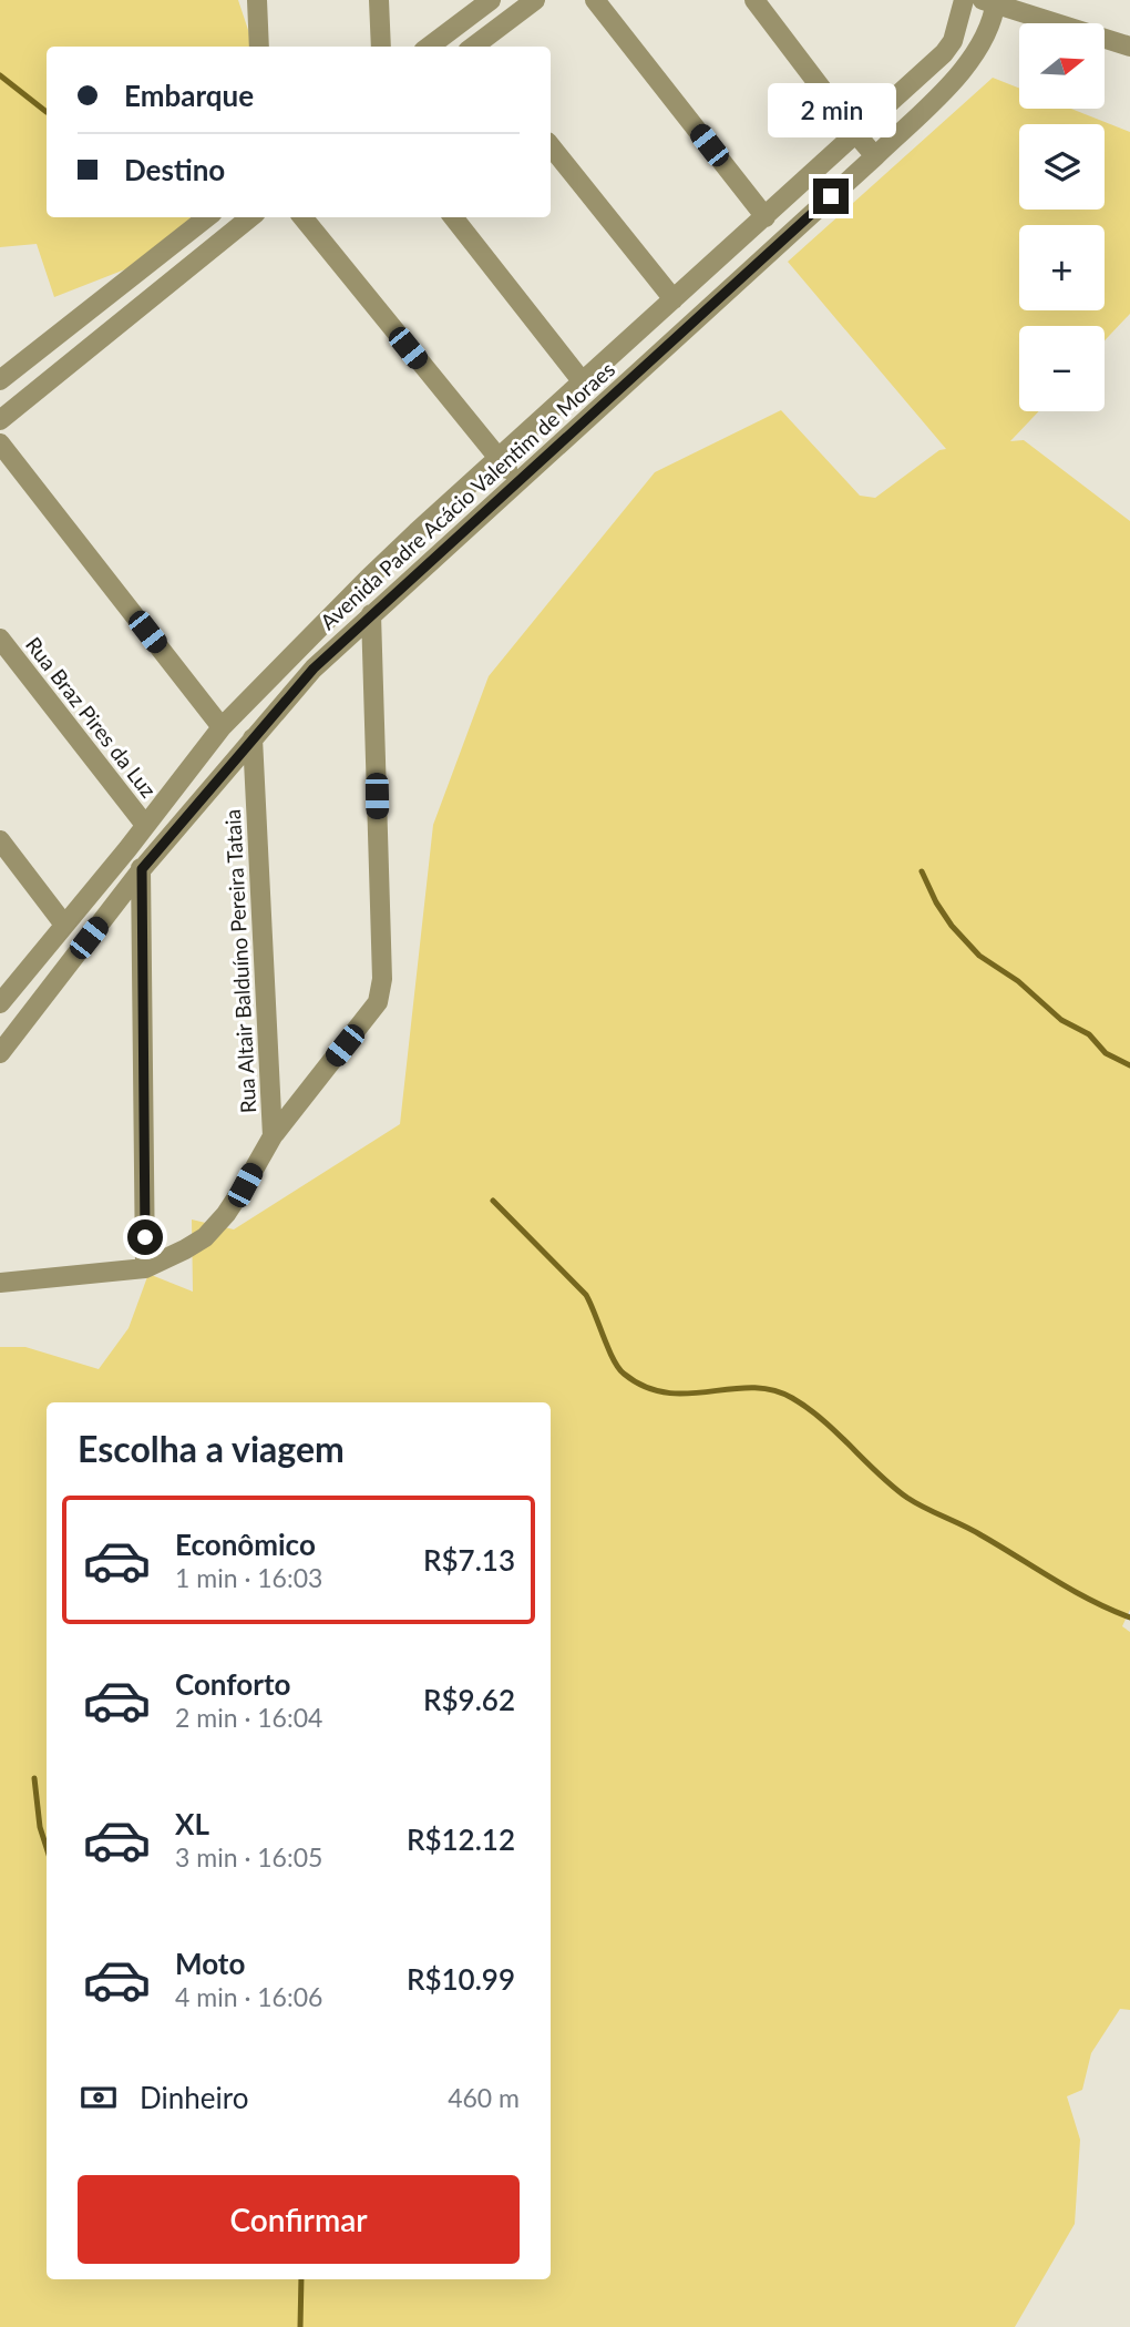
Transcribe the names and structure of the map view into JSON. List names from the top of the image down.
{
  "streets": {
    "street": ["Avenida Padre Acácio Valentim de Moraes", "Rua Braz Pires da Luz", "Rua Altair Balduíno Pereira Tataia"]
  },
  "crossings": [
    ["Avenida Padre Acácio Valentim de Moraes", "Rua Braz Pires da Luz"],
    ["Avenida Padre Acácio Valentim de Moraes", "Rua Altair Balduíno Pereira Tataia"]
  ],
  "north": "right",
  "page": {
    "map_buttons": ["+", "−"],
    "banner": ["Embarque", "Destino"],
    "bubble": "2 min",
    "heading": "Escolha a viagem",
    "list": [
      {
        "name": "Econômico",
        "note": "1 min · 16:03",
        "value": "R$7.13"
      },
      {
        "name": "Conforto",
        "note": "2 min · 16:04",
        "value": "R$9.62"
      },
      {
        "name": "XL",
        "note": "3 min · 16:05",
        "value": "R$12.12"
      },
      {
        "name": "Moto",
        "note": "4 min · 16:06",
        "value": "R$10.99"
      }
    ],
    "pay": ["Dinheiro", "460 m"],
    "buttons": "Confirmar"
  }
}
